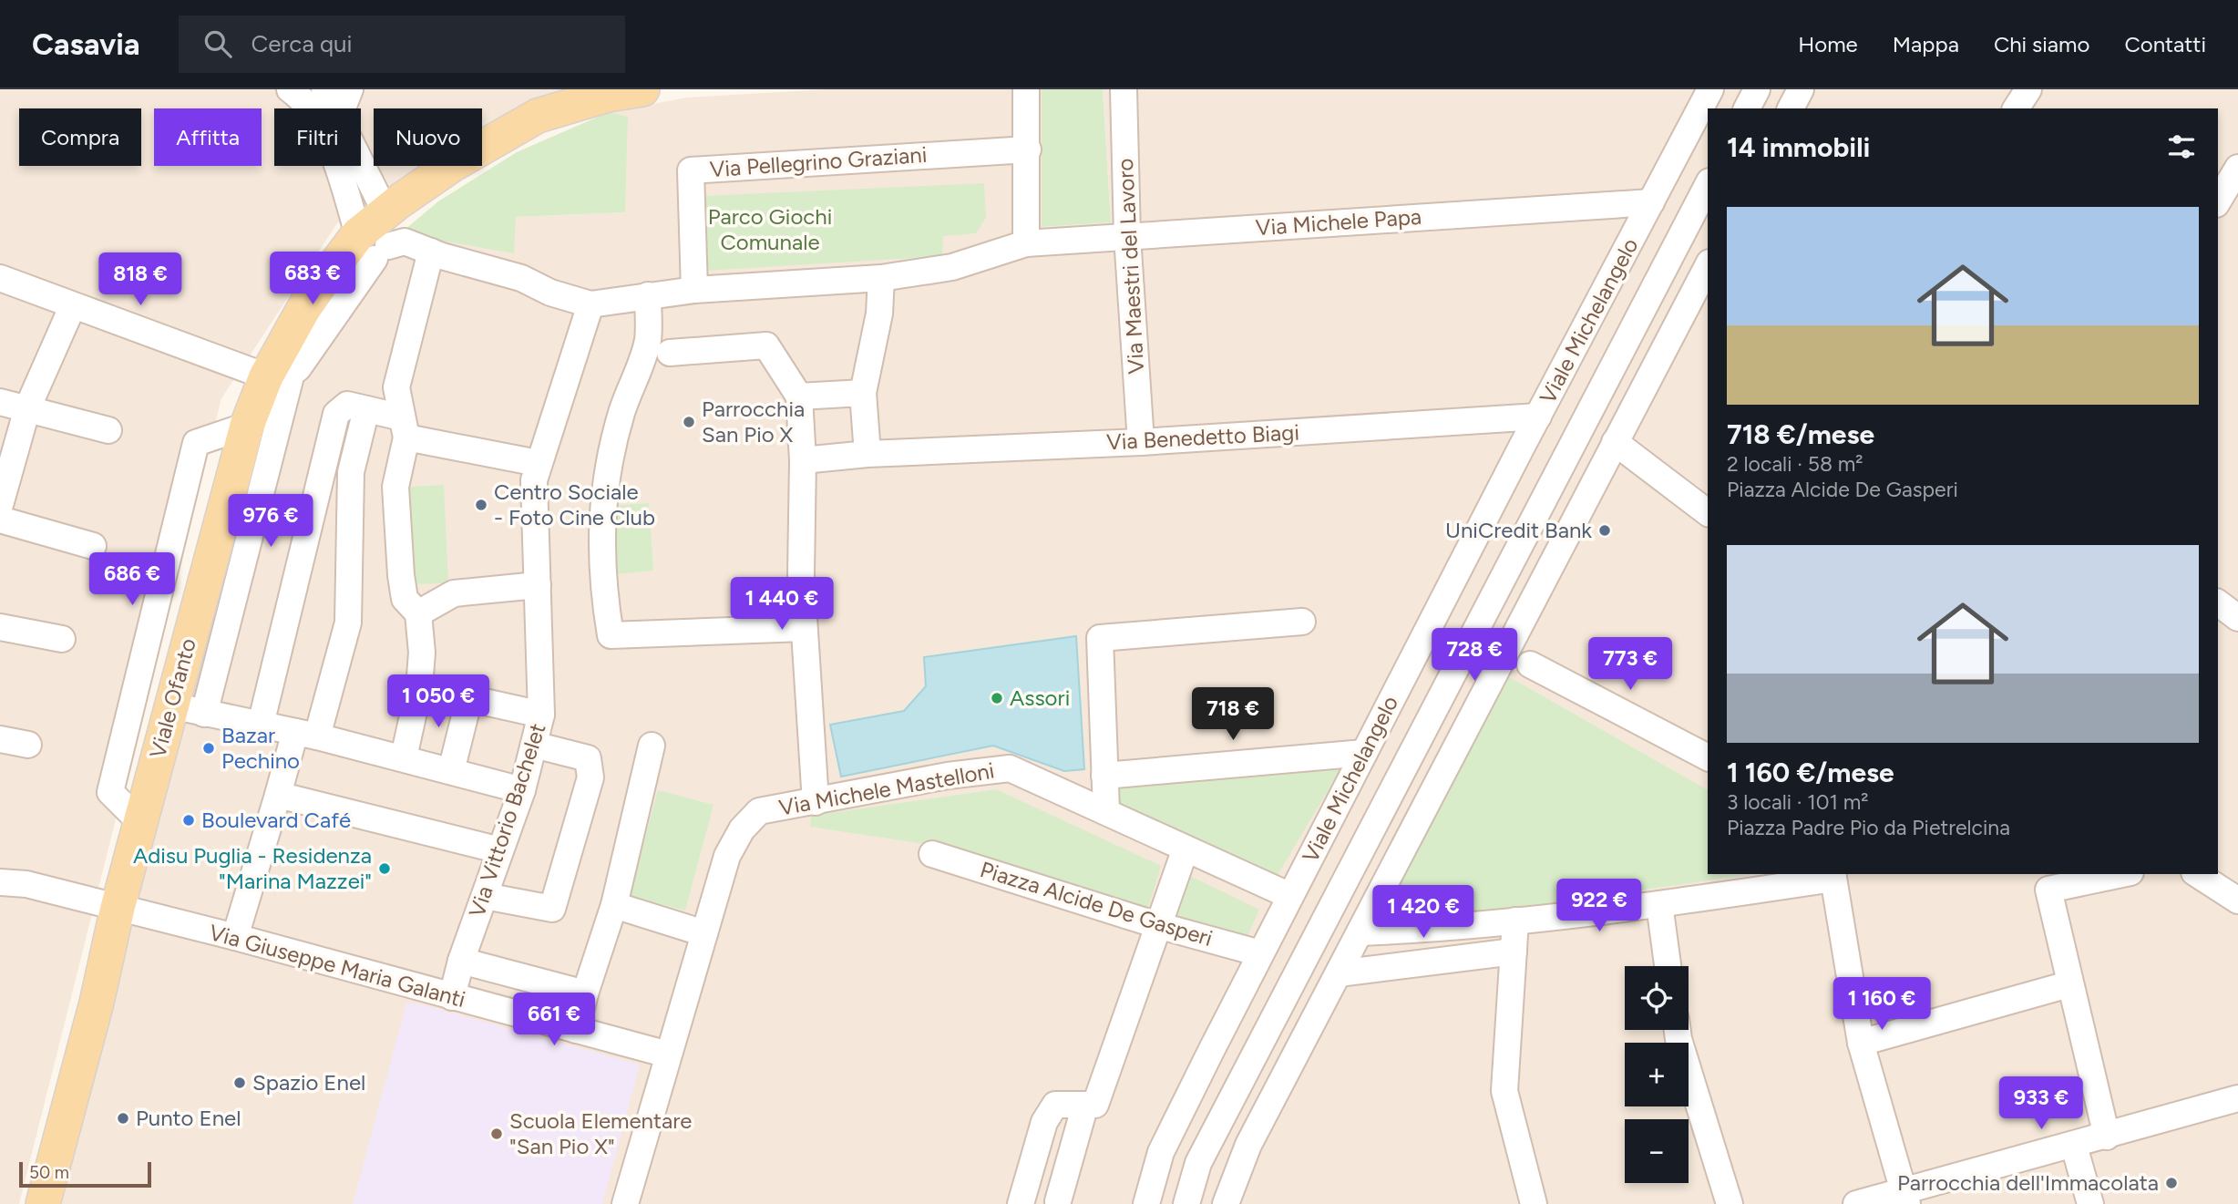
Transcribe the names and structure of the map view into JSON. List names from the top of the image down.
{
  "streets": {
    "main road": ["Viale Ofanto"],
    "street": [
      "Via Pellegrino Graziani",
      "Via Michele Papa",
      "Via Maestri del Lavoro",
      "Viale Michelangelo",
      "Via Benedetto Biagi",
      "Via Michele Mastelloni",
      "Via Vittorio Bachelet",
      "Piazza Alcide De Gasperi",
      "Via Giuseppe Maria Galanti"
    ]
  },
  "crossings": [
    ["Via Michele Papa", "Via Maestri del Lavoro"],
    ["Via Michele Papa", "Viale Michelangelo"],
    ["Via Maestri del Lavoro", "Via Benedetto Biagi"],
    ["Viale Michelangelo", "Via Benedetto Biagi"],
    ["Viale Michelangelo", "Via Michele Mastelloni"],
    ["Viale Michelangelo", "Piazza Alcide De Gasperi"],
    ["Viale Ofanto", "Via Giuseppe Maria Galanti"],
    ["Via Michele Mastelloni", "Via Giuseppe Maria Galanti"],
    ["Via Vittorio Bachelet", "Via Giuseppe Maria Galanti"]
  ],
  "parks": ["Parco Giochi Comunale"],
  "places": [
    "Parrocchia San Pio X",
    "Centro Sociale - Foto Cine Club",
    "UniCredit Bank",
    "Assori",
    "Bazar Pechino",
    "Boulevard Café",
    "Adisu Puglia - Residenza \"Marina Mazzei\"",
    "Spazio Enel",
    "Punto Enel",
    "Scuola Elementare \"San Pio X\"",
    "Parrocchia dell'Immacolata"
  ],
  "scale_bar": "50 m",
  "page": {
    "header": "Casavia",
    "search": "Cerca qui",
    "nav": [
      "Home",
      "Mappa",
      "Chi siamo",
      "Contatti"
    ],
    "chip": [
      "Compra",
      "Affitta",
      "Filtri",
      "Nuovo"
    ],
    "heading": "14 immobili",
    "list": [
      {
        "name": "718 €/mese",
        "note": "2 locali · 58 m² · Piazza Alcide De Gasperi"
      },
      {
        "name": "1 160 €/mese",
        "note": "3 locali · 101 m² · Piazza Padre Pio da Pietrelcina"
      }
    ],
    "price": [
      "683 €",
      "818 €",
      "976 €",
      "686 €",
      "1 440 €",
      "728 €",
      "773 €",
      "1 050 €",
      "718 €",
      "922 €",
      "1 420 €",
      "1 160 €",
      "661 €",
      "933 €"
    ],
    "map_buttons": ["+", "−"],
    "scale": "50 m"
  }
}
